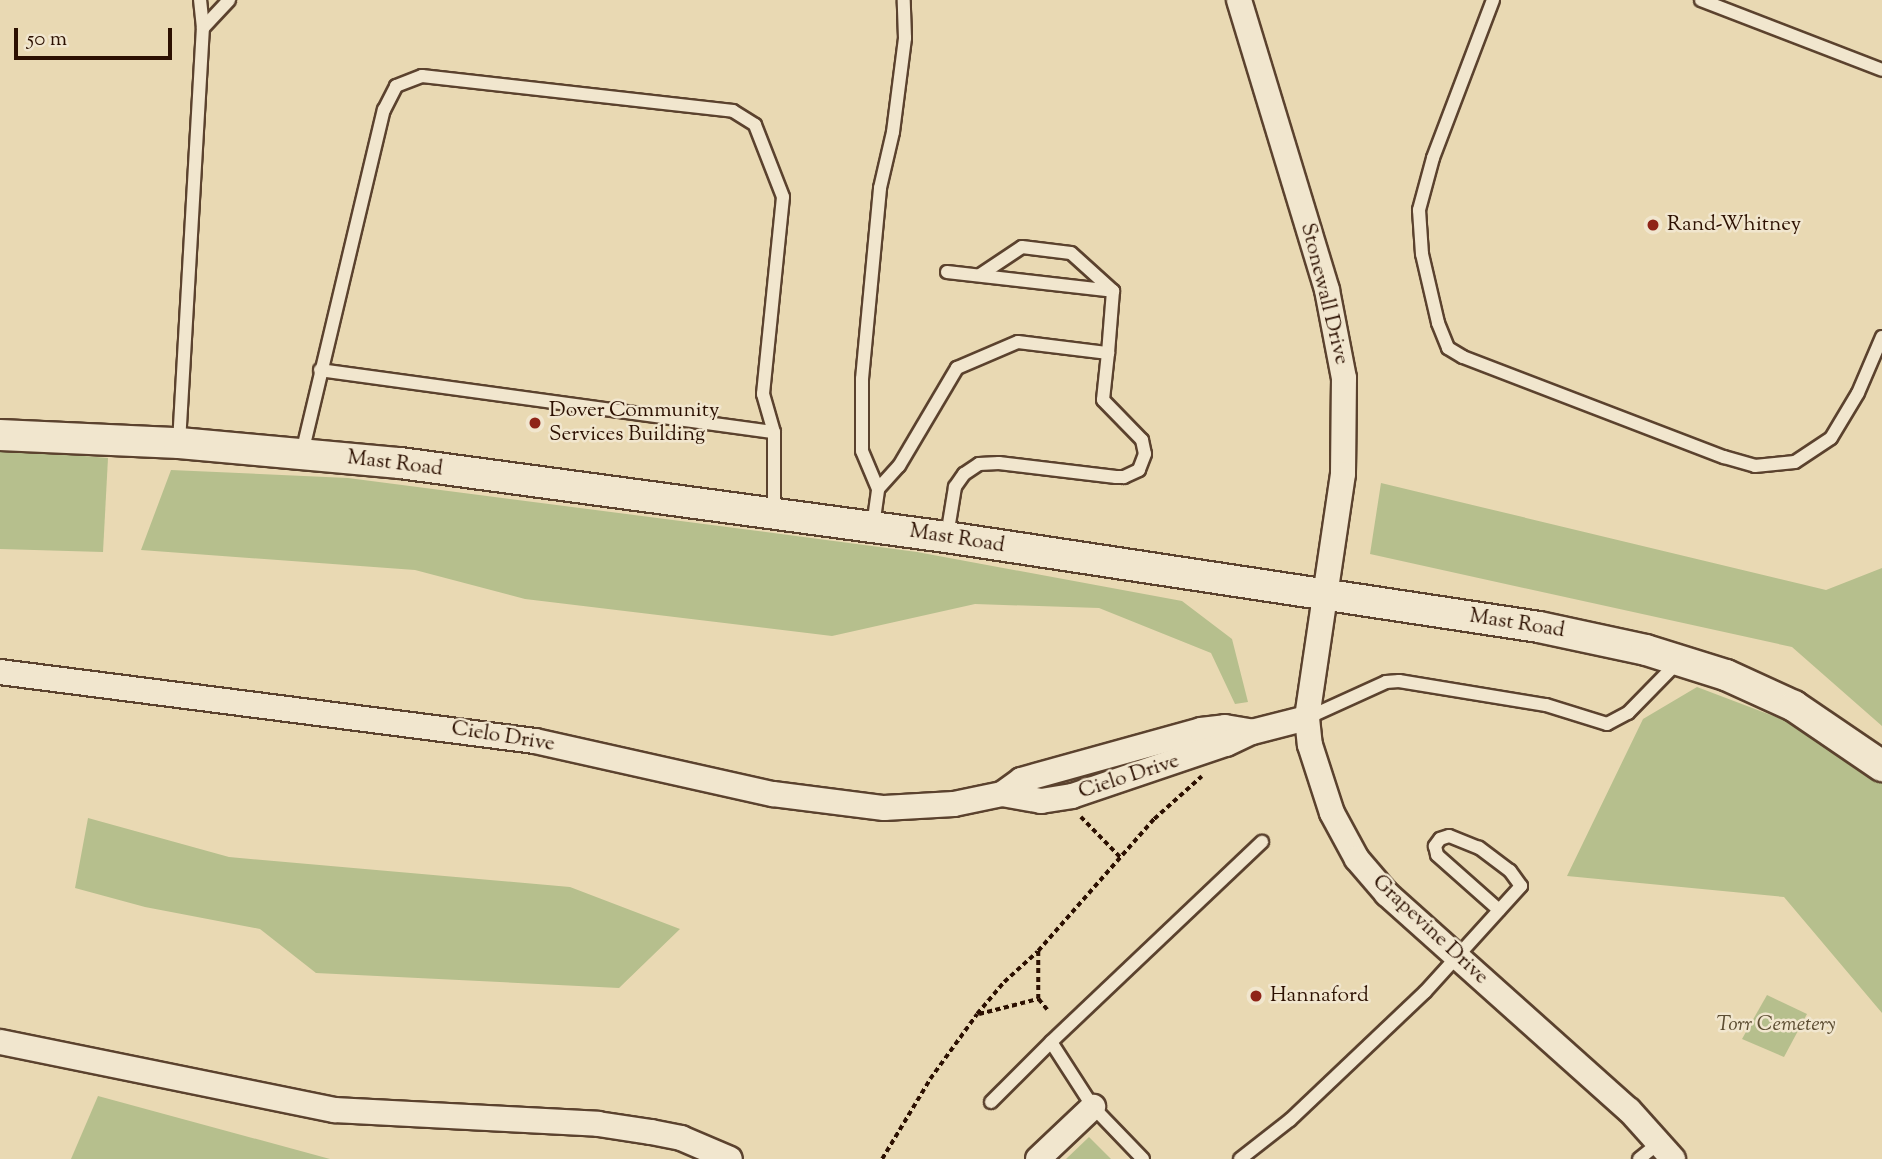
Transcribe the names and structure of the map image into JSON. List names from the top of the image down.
{
  "streets": {
    "street": [
      "Stonewall Drive",
      "Mast Road",
      "Cielo Drive",
      "Grapevine Drive"
    ]
  },
  "crossings": [
    ["Stonewall Drive", "Mast Road"],
    ["Stonewall Drive", "Grapevine Drive"],
    ["Mast Road", "Grapevine Drive"],
    ["Cielo Drive", "Grapevine Drive"]
  ],
  "parks": ["Torr Cemetery"],
  "places": ["Rand-Whitney", "Dover Community Services Building", "Hannaford"],
  "scale_bar": "50 m"
}
